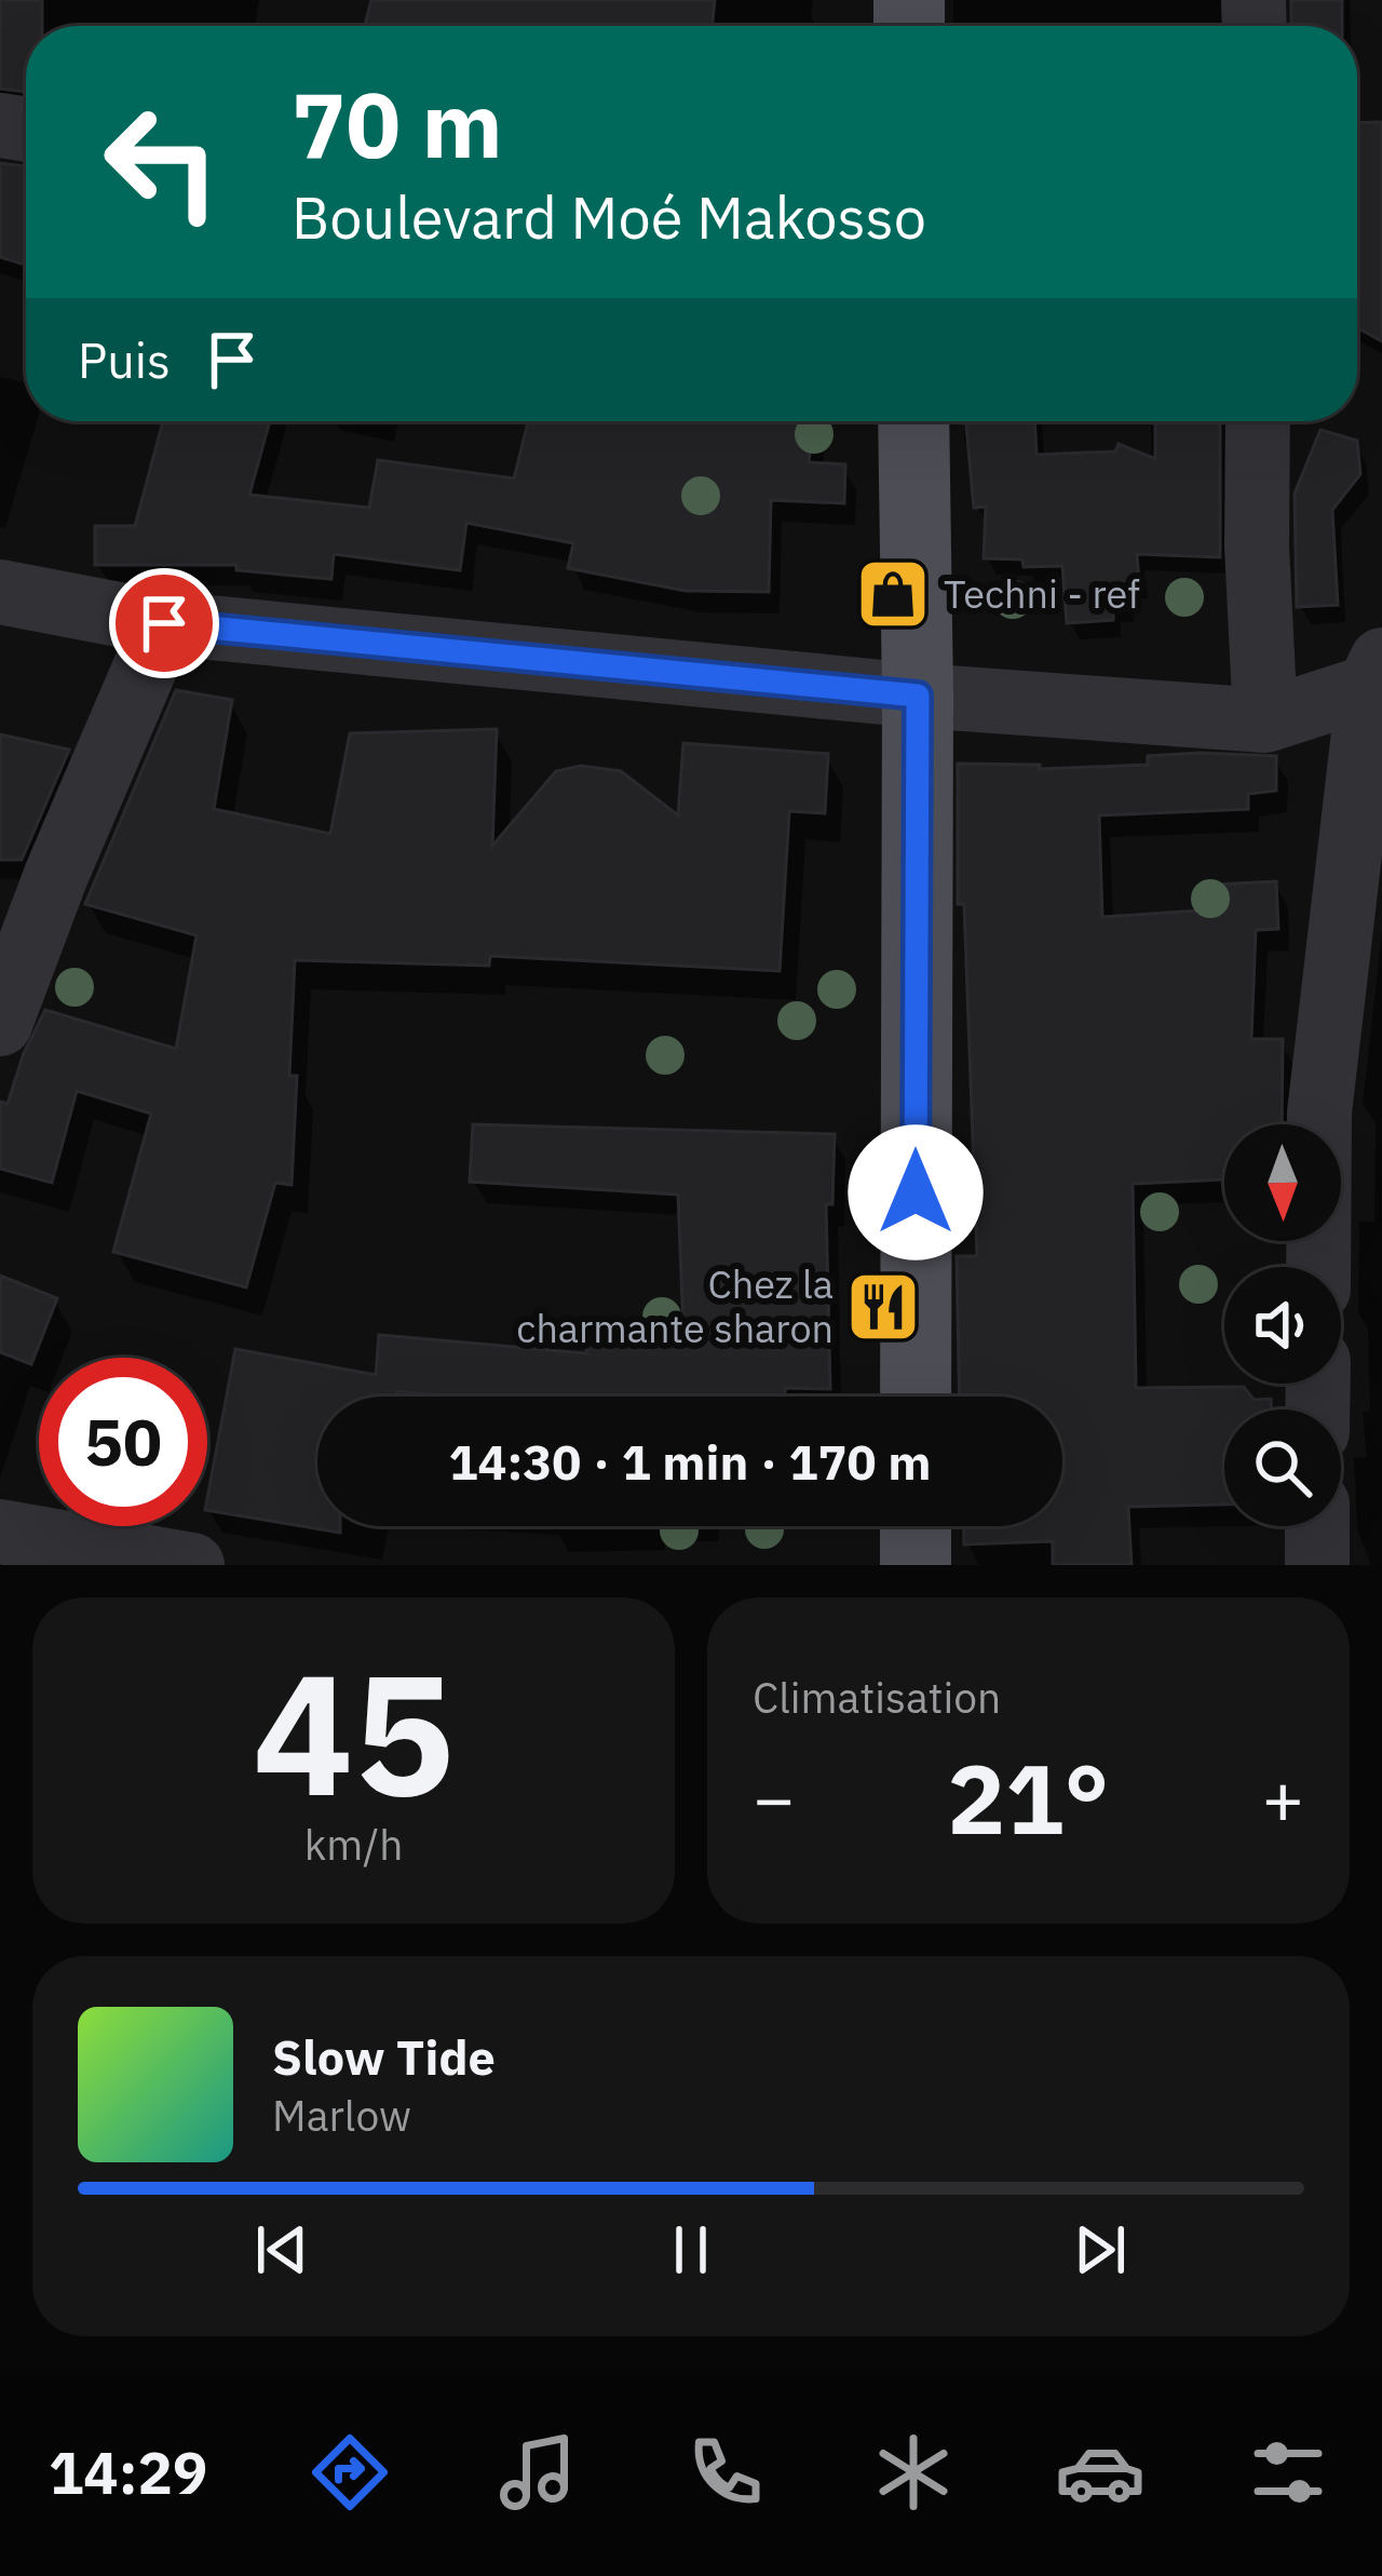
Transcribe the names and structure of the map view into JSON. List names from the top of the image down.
{
  "places": {
    "shop": ["Techni - ref"],
    "restaurant": ["Chez la charmante sharon"]
  },
  "north": "bottom",
  "page": {
    "turn": ["70 m", "Boulevard Moé Makosso"],
    "then": "Puis",
    "limit": "50",
    "trip": "14:30 · 1 min · 170 m",
    "tile": [
      ["45", "km/h"],
      "Climatisation"
    ],
    "heat": ["−", "21°", "+"],
    "song": ["Slow Tide", "Marlow"],
    "tabs": "14:29"
  }
}
